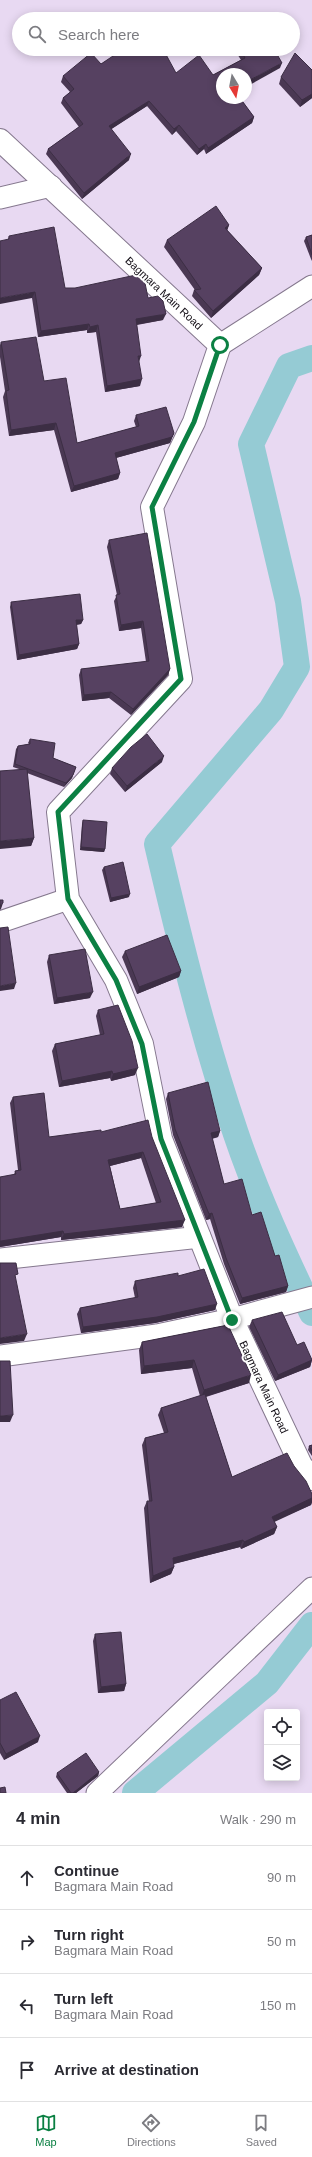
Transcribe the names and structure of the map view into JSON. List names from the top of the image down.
{
  "streets": {
    "street": ["Bagmara Main Road"]
  },
  "north": "bottom",
  "page": {
    "search": "Search here",
    "heading": ["4 min", "Walk · 290 m"],
    "list": [
      ["Continue", "Bagmara Main Road", "90 m"],
      ["Turn right", "Bagmara Main Road", "50 m"],
      ["Turn left", "Bagmara Main Road", "150 m"],
      "Arrive at destination"
    ],
    "nav": ["Map", "Directions", "Saved"]
  }
}
